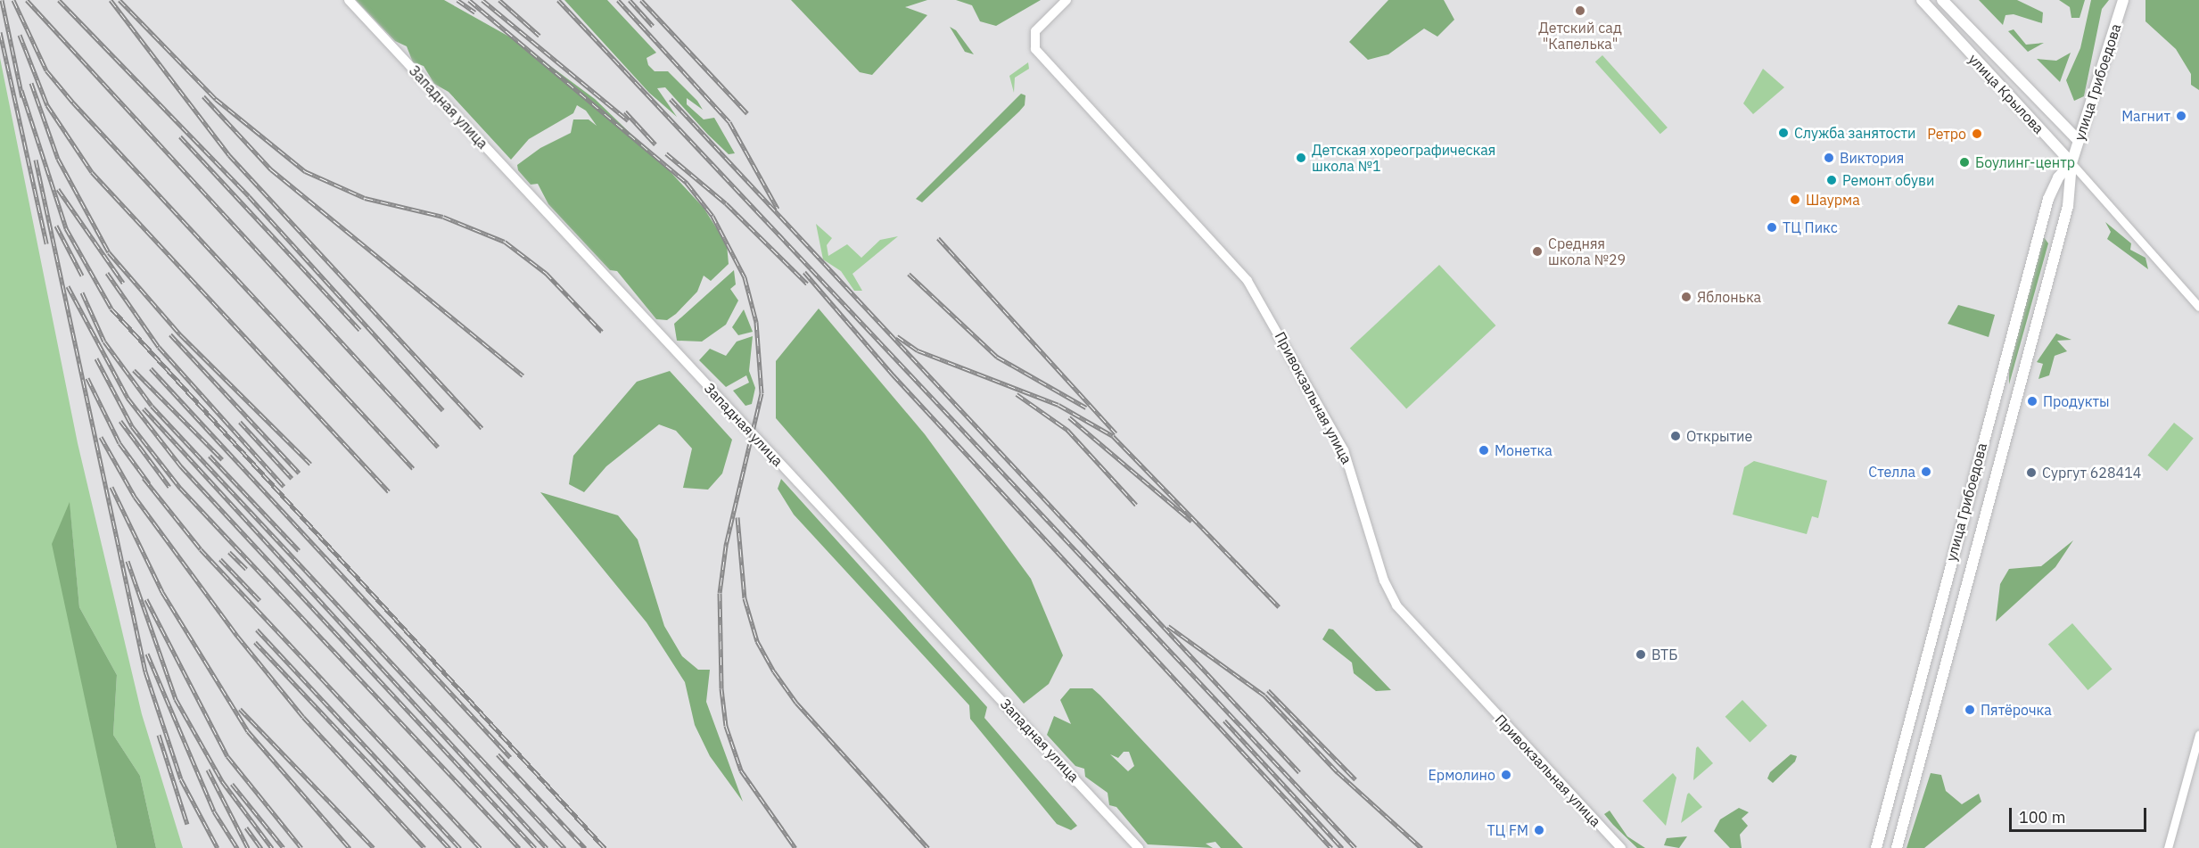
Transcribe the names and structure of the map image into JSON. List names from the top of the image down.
{
  "streets": {
    "main road": ["улица Грибоедова", "улица Крылова"],
    "street": ["Западная улица", "Привокзальная улица"]
  },
  "crossings": [
    ["улица Грибоедова", "улица Крылова"]
  ],
  "places": [
    "Детский сад \"Капелька\"",
    "Магнит",
    "Служба занятости",
    "Ретро",
    "Детская хореографическая школа №1",
    "Виктория",
    "Боулинг-центр",
    "Ремонт обуви",
    "Шаурма",
    "ТЦ Пикс",
    "Средняя школа №29",
    "Яблонька",
    "Продукты",
    "Открытие",
    "Монетка",
    "Стелла",
    "Сургут 628414",
    "ВТБ",
    "Пятёрочка",
    "Ермолино",
    "ТЦ FM"
  ],
  "scale_bar": "100 m"
}
